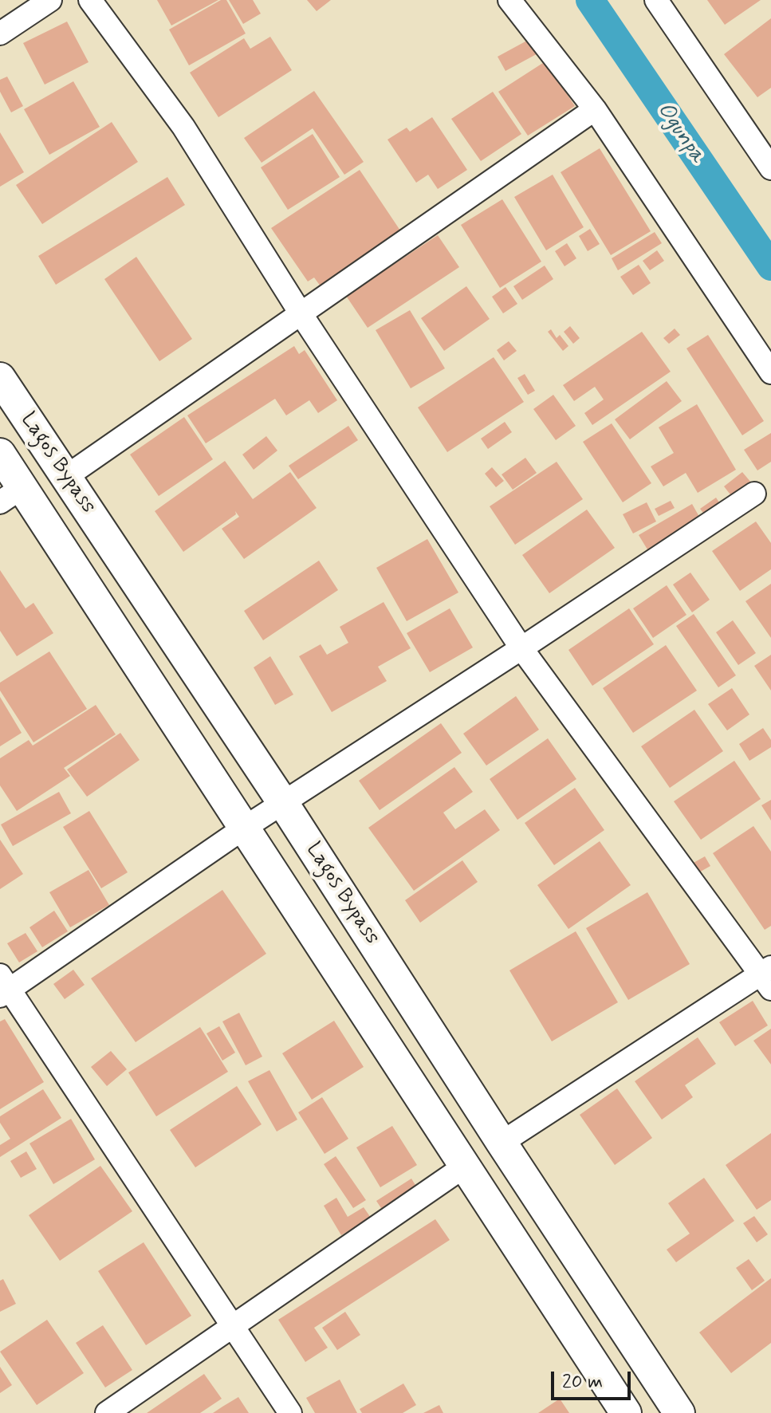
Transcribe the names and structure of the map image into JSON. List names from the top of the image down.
{
  "streets": {
    "main road": ["Lagos Bypass"]
  },
  "water": ["Ogunpa"],
  "scale_bar": "20 m"
}
